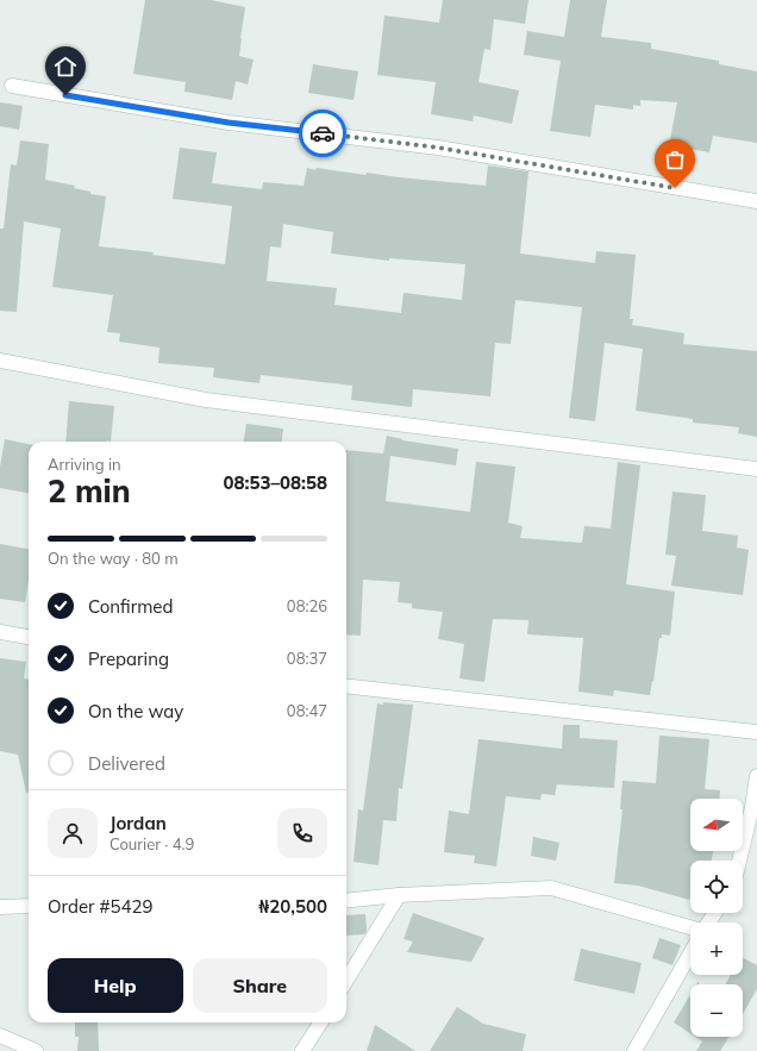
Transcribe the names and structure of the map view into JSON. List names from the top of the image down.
{
  "north": "left",
  "page": {
    "heading": ["2 min", "Arriving in", "08:53–08:58"],
    "panel": [
      "Jordan",
      "Courier · 4.9",
      "Order #5429",
      "₦20,500"
    ],
    "bar": "On the way · 80 m",
    "list": [
      ["Confirmed", "08:26"],
      ["Preparing", "08:37"],
      ["On the way", "08:47"],
      "Delivered"
    ],
    "map_buttons": ["+", "−"],
    "buttons": ["Help", "Share"]
  }
}
